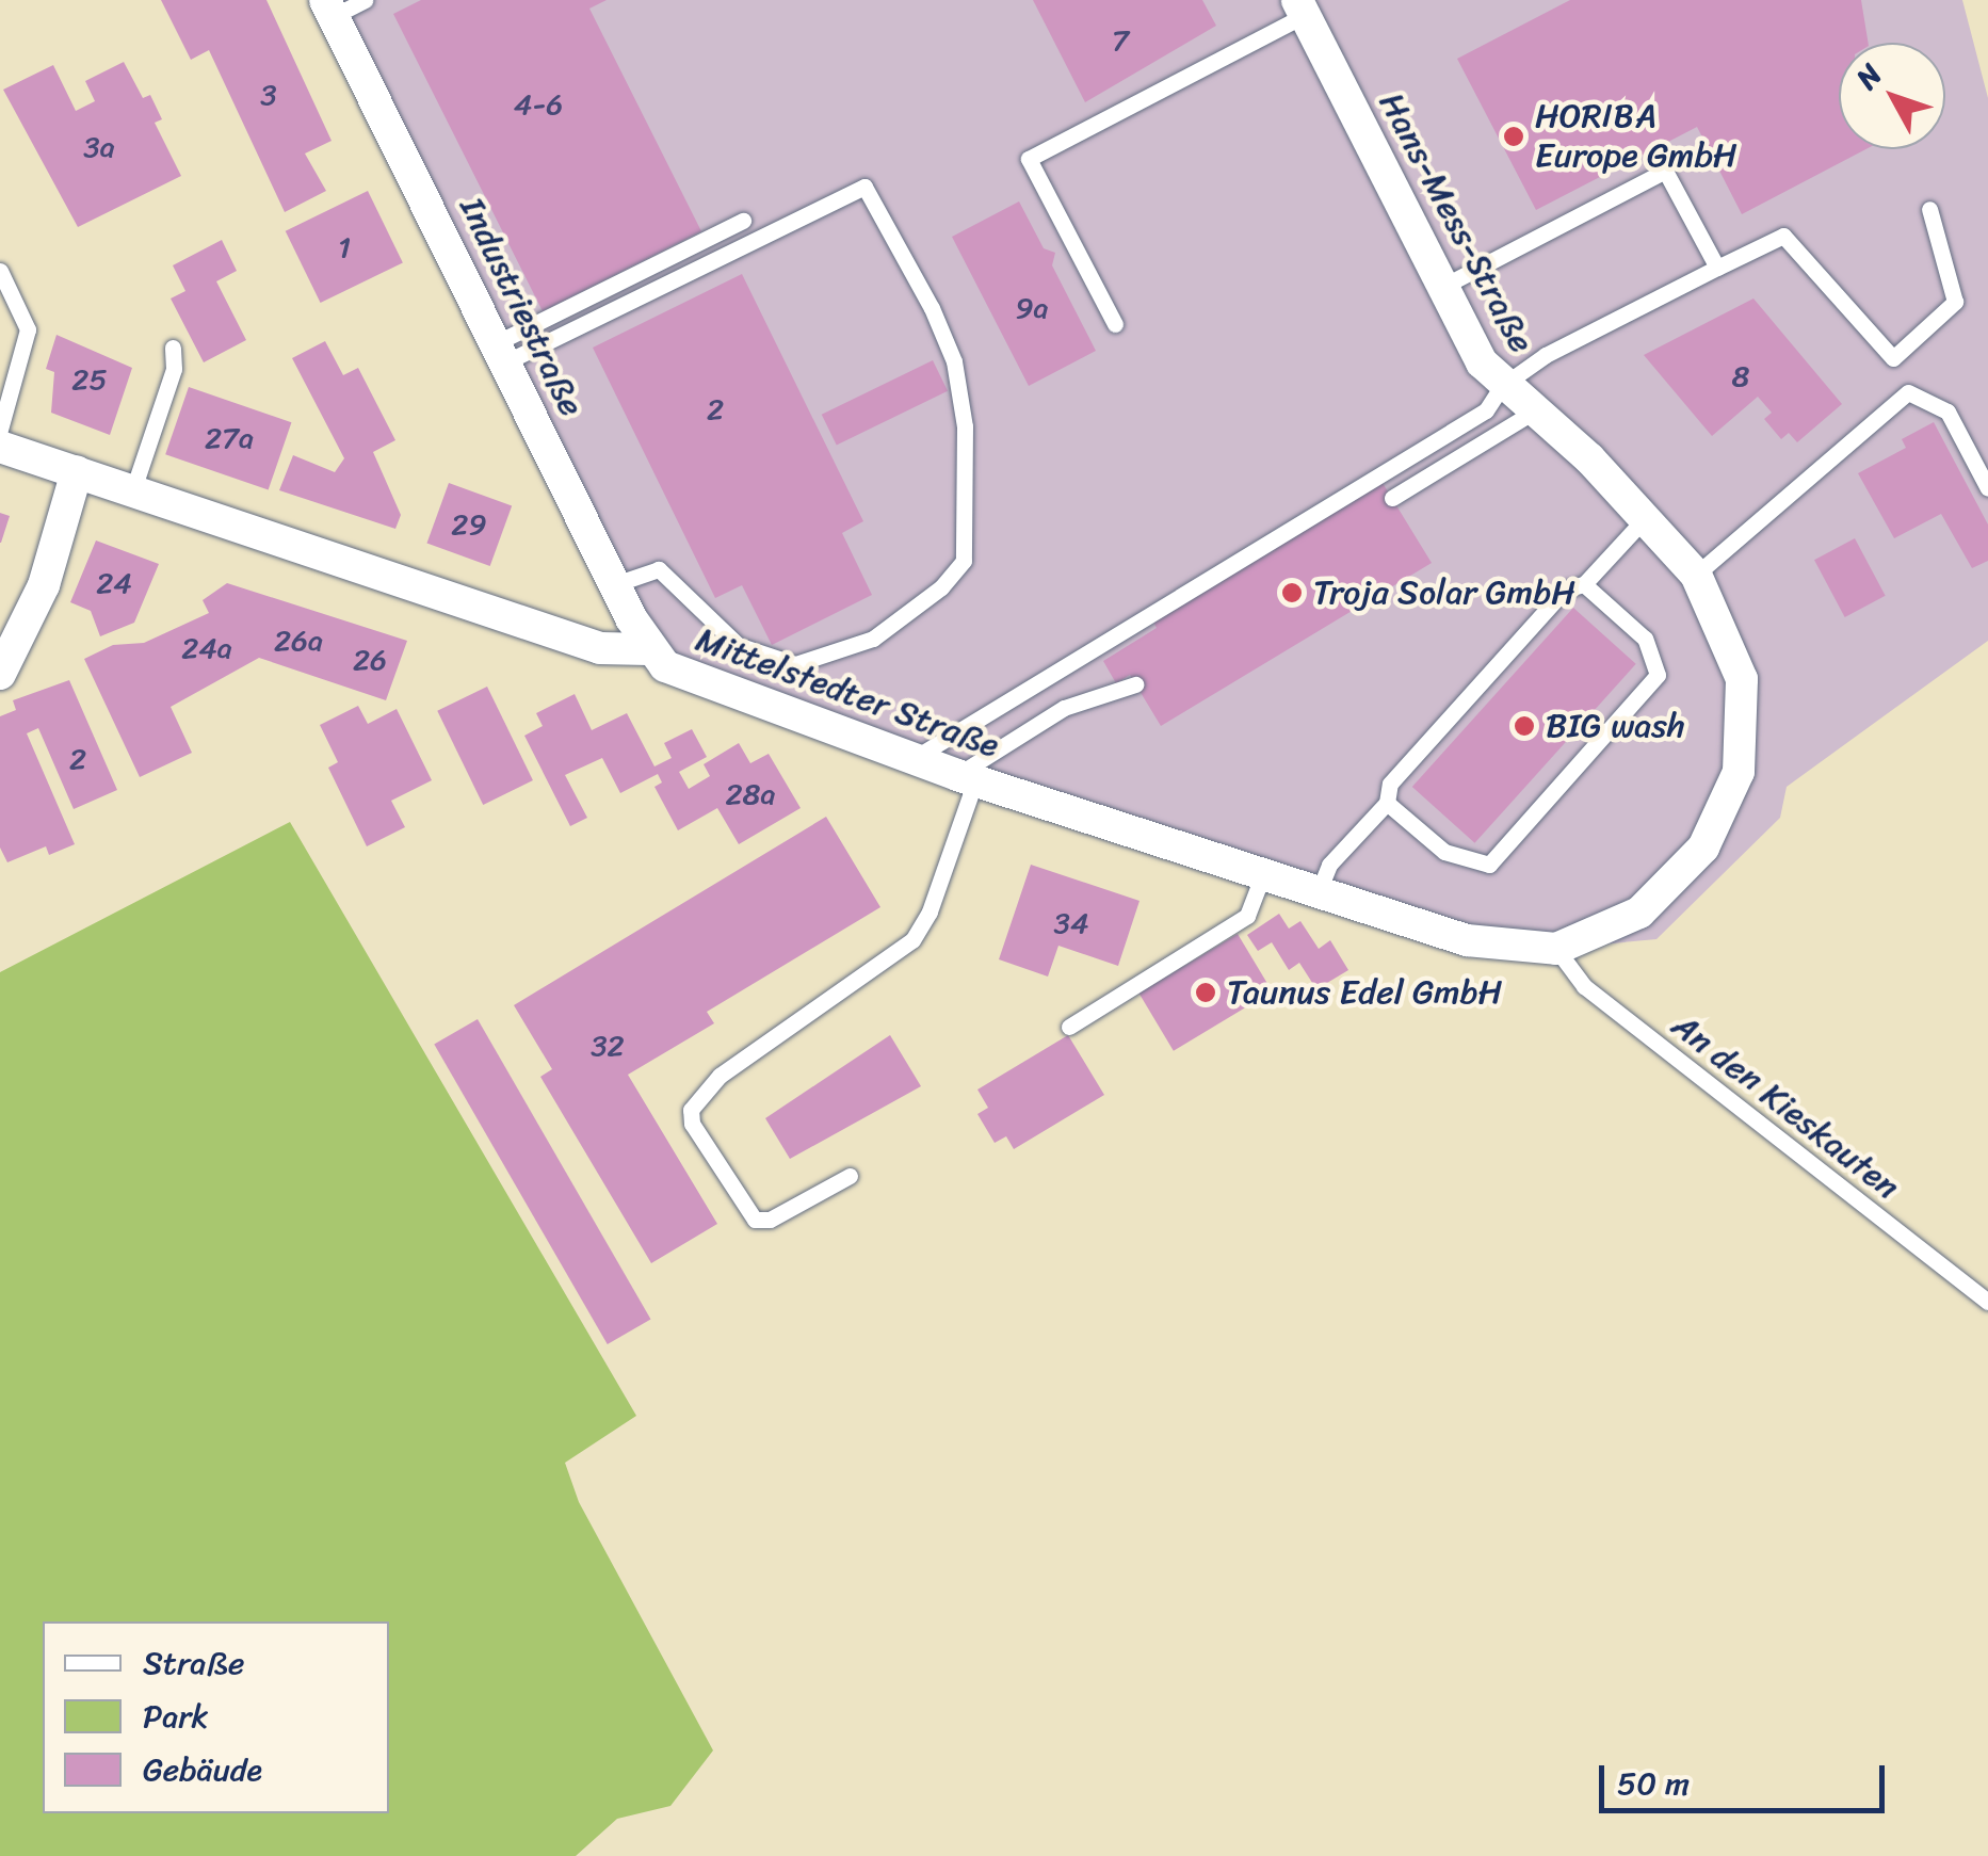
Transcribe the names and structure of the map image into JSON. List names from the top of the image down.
{
  "streets": {
    "street": ["Hans-Mess-Straße", "Industriestraße", "Mittelstedter Straße"],
    "lane": ["An den Kieskauten"]
  },
  "crossings": [
    ["Hans-Mess-Straße", "Mittelstedter Straße"],
    ["Hans-Mess-Straße", "An den Kieskauten"],
    ["Industriestraße", "Mittelstedter Straße"],
    ["Mittelstedter Straße", "An den Kieskauten"]
  ],
  "places": [
    "HORIBA Europe GmbH",
    "Troja Solar GmbH",
    "BIG wash",
    "Taunus Edel GmbH"
  ],
  "house_numbers": [
    "7",
    "3",
    "4-6",
    "3a",
    "1",
    "9a",
    "8",
    "25",
    "2",
    "27a",
    "29",
    "24",
    "26a",
    "24a",
    "26",
    "2",
    "28a",
    "34",
    "32"
  ],
  "legend": ["Straße", "Park", "Gebäude"],
  "scale_bar": "50 m",
  "north": "top left"
}
